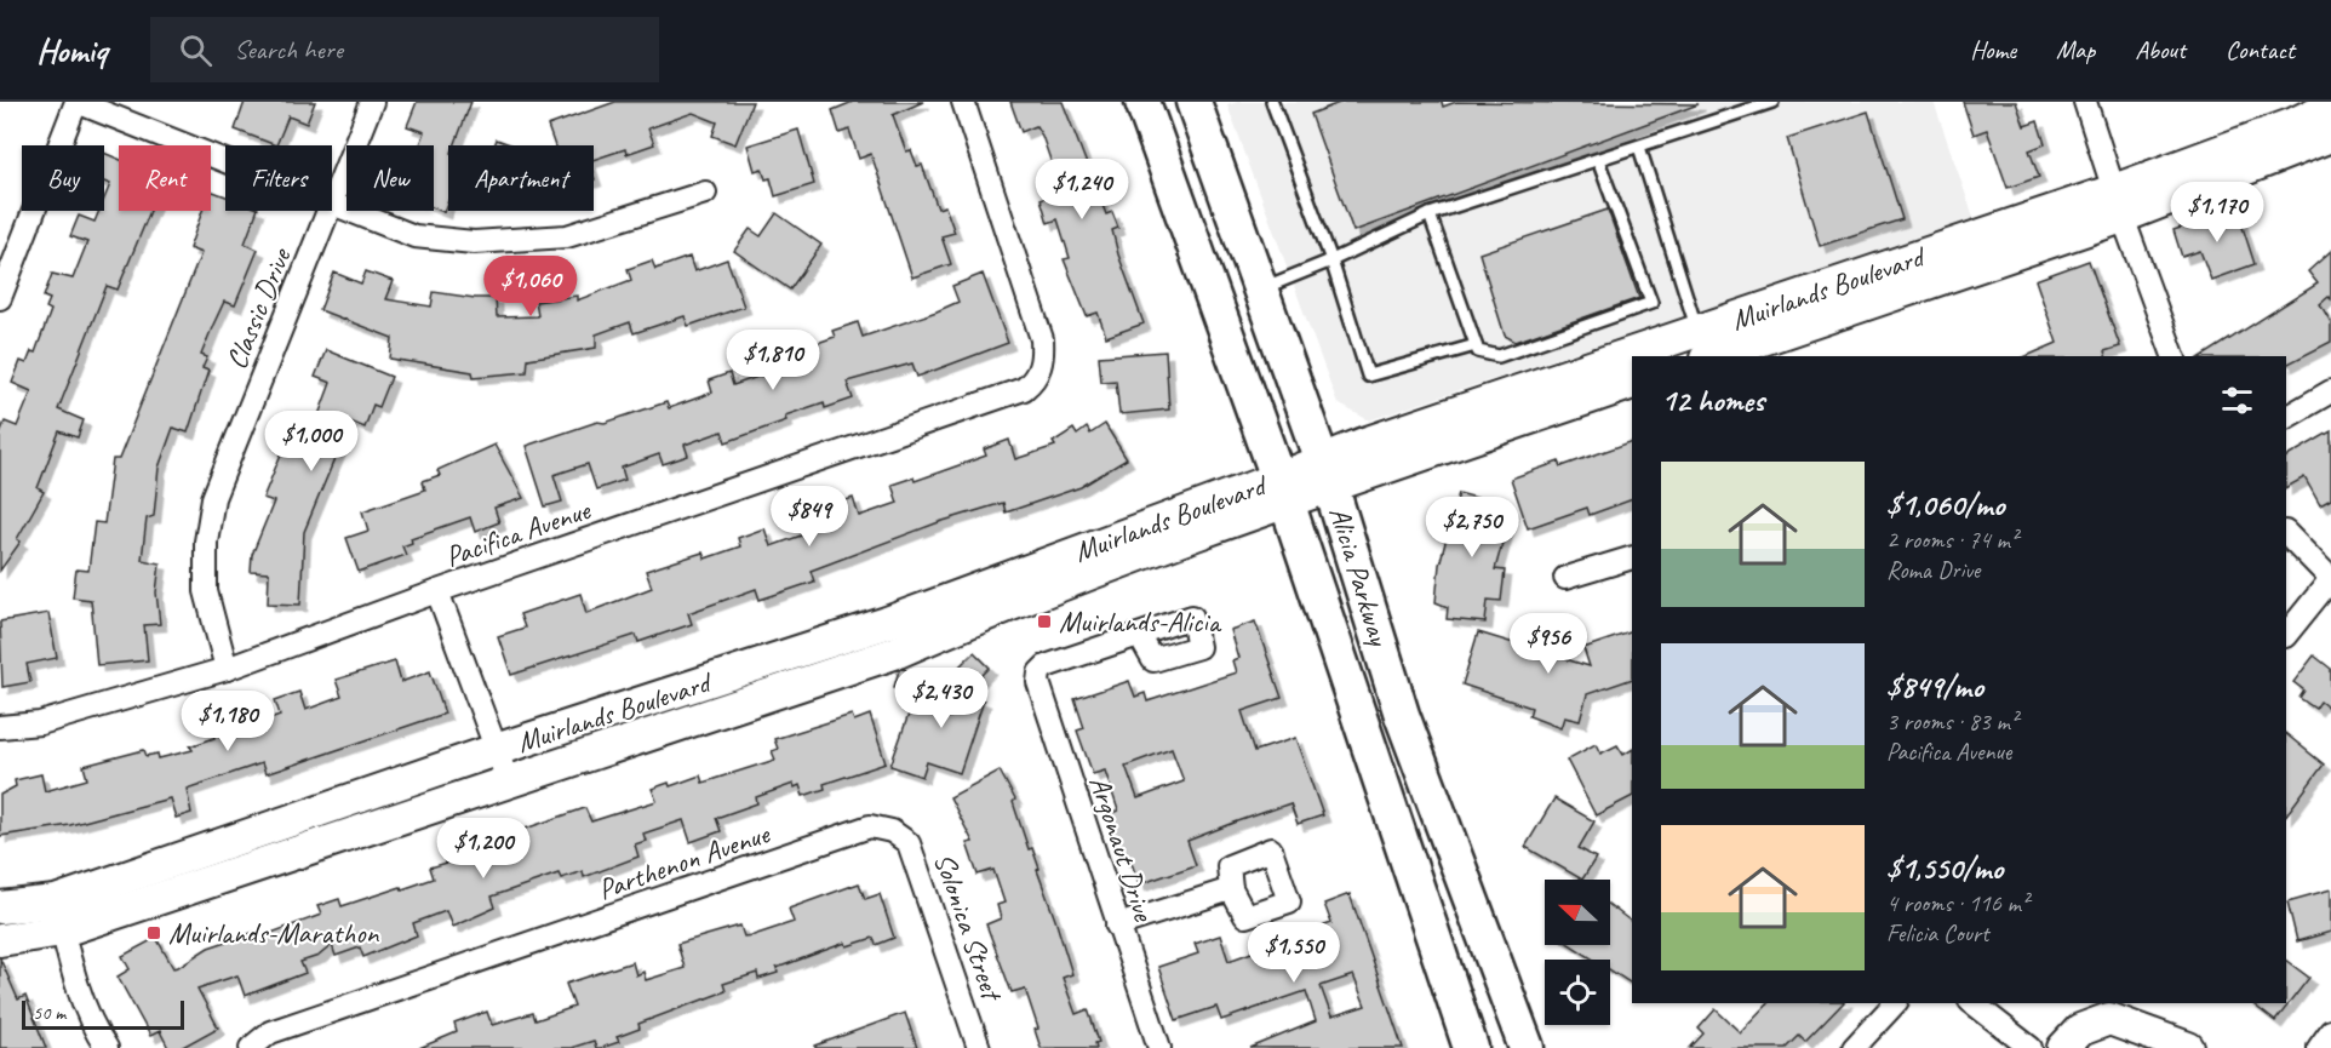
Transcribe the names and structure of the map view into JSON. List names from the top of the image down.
{
  "streets": {
    "main road": ["Muirlands Boulevard", "Alicia Parkway"],
    "street": [
      "Classic Drive",
      "Pacifica Avenue",
      "Argonaut Drive",
      "Parthenon Avenue",
      "Solonica Street"
    ]
  },
  "crossings": [
    ["Muirlands Boulevard", "Alicia Parkway"],
    ["Classic Drive", "Pacifica Avenue"],
    ["Parthenon Avenue", "Solonica Street"]
  ],
  "places": {
    "transit": ["Muirlands-Alicia", "Muirlands-Marathon"]
  },
  "scale_bar": "50 m",
  "north": "left",
  "page": {
    "header": "Homiq",
    "search": "Search here",
    "nav": [
      "Home",
      "Map",
      "About",
      "Contact"
    ],
    "chip": [
      "Buy",
      "Rent",
      "Filters",
      "New",
      "Apartment"
    ],
    "price": [
      "$1,240",
      "$1,170",
      "$1,060",
      "$1,810",
      "$1,000",
      "$849",
      "$2,750",
      "$956",
      "$2,430",
      "$1,180",
      "$1,200",
      "$1,550"
    ],
    "heading": "12 homes",
    "list": [
      {
        "name": "$1,060/mo",
        "note": "2 rooms · 74 m² · Roma Drive"
      },
      {
        "name": "$849/mo",
        "note": "3 rooms · 83 m² · Pacifica Avenue"
      },
      {
        "name": "$1,550/mo",
        "note": "4 rooms · 116 m² · Felicia Court"
      }
    ],
    "scale": "50 m"
  }
}
